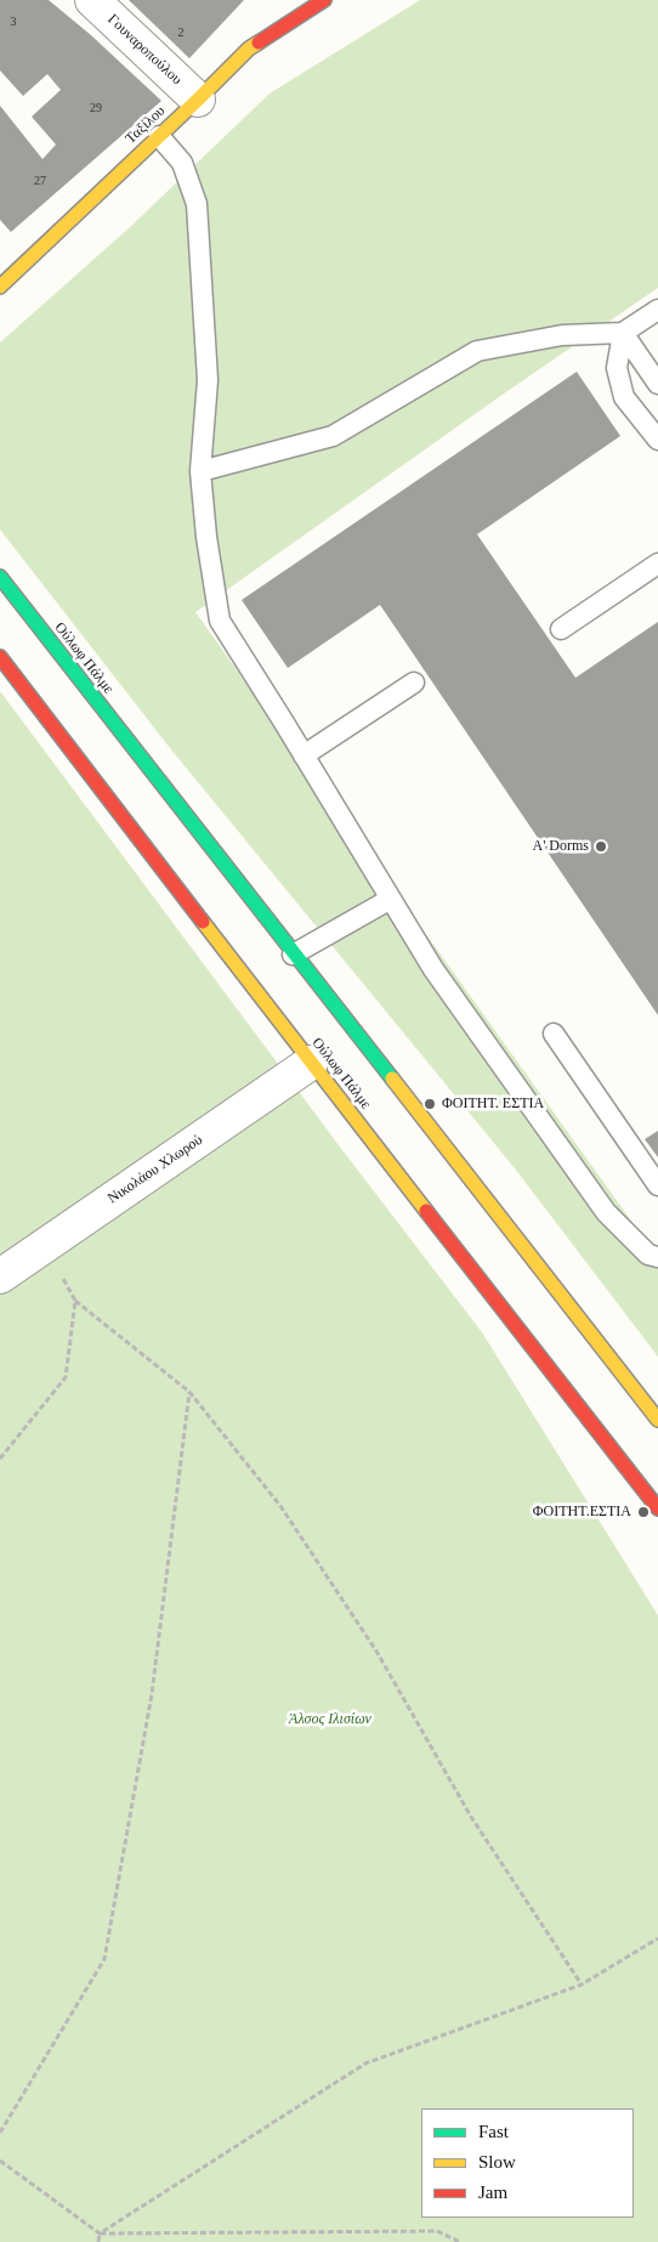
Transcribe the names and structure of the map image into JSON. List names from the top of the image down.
{
  "streets": {
    "main road": ["Ταξίλου", "Ούλωφ Πάλμε"],
    "street": ["Γουναροπούλου", "Νικολάου Χλωρού"]
  },
  "crossings": [
    ["Γουναροπούλου", "Ταξίλου"],
    ["Ούλωφ Πάλμε", "Νικολάου Χλωρού"]
  ],
  "parks": ["Άλσος Ιλισίων"],
  "places": ["A' Dorms", "ΦΟΙΤΗΤ. ΕΣΤΙΑ", "ΦΟΙΤΗΤ.ΕΣΤΙΑ"],
  "house_numbers": [
    "3",
    "2",
    "29",
    "27"
  ],
  "legend": ["Fast", "Slow", "Jam"]
}
